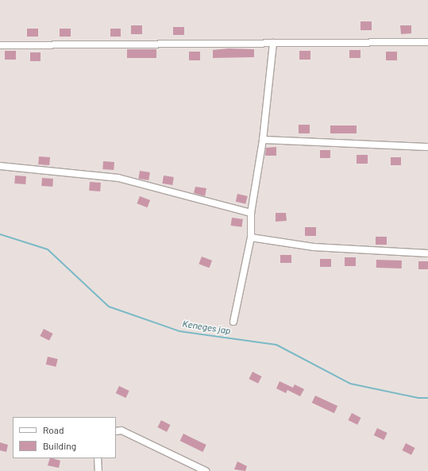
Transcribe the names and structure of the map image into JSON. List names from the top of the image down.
{
  "water": ["Keneges jap"],
  "legend": ["Road", "Building"]
}
